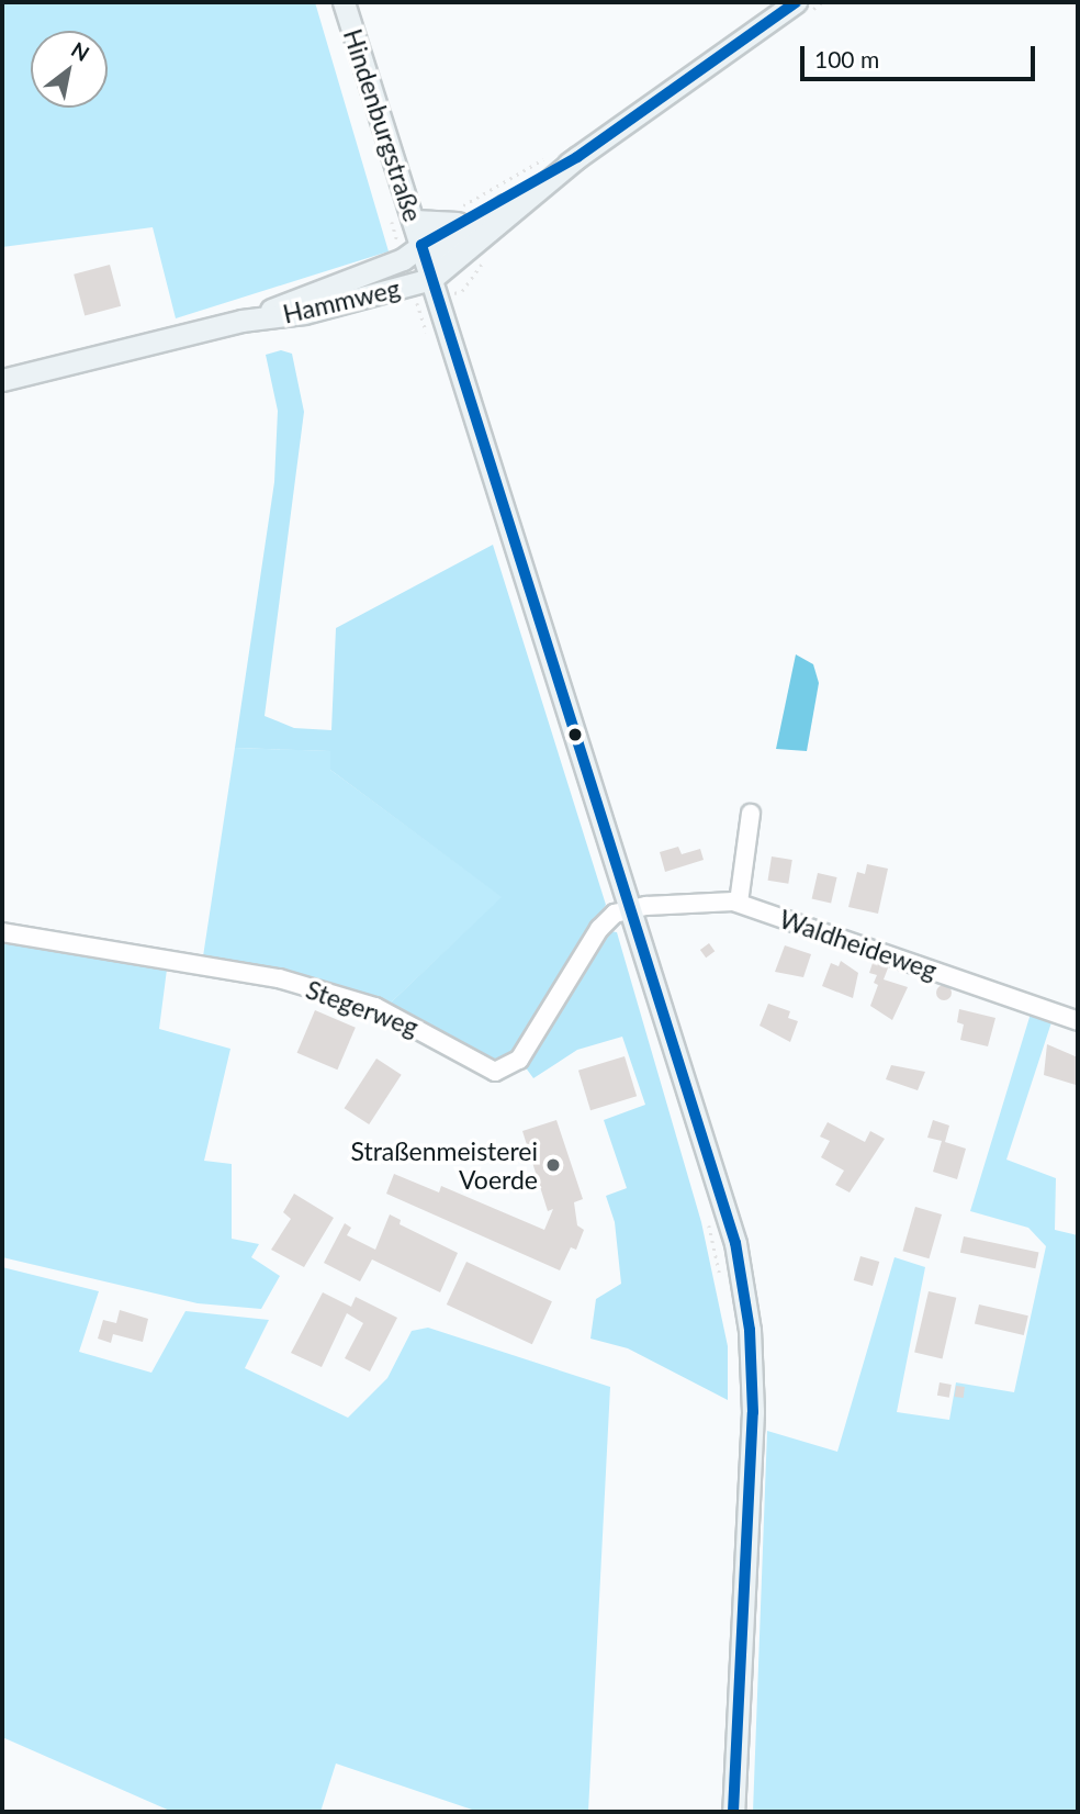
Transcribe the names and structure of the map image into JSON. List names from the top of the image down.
{
  "streets": {
    "main road": ["Hindenburgstraße", "Hammweg"],
    "street": ["Waldheideweg", "Stegerweg"]
  },
  "crossings": [
    ["Hindenburgstraße", "Hammweg"],
    ["Hindenburgstraße", "Waldheideweg"],
    ["Hindenburgstraße", "Stegerweg"],
    ["Waldheideweg", "Stegerweg"]
  ],
  "places": ["Straßenmeisterei Voerde"],
  "scale_bar": "100 m",
  "north": "top right"
}
